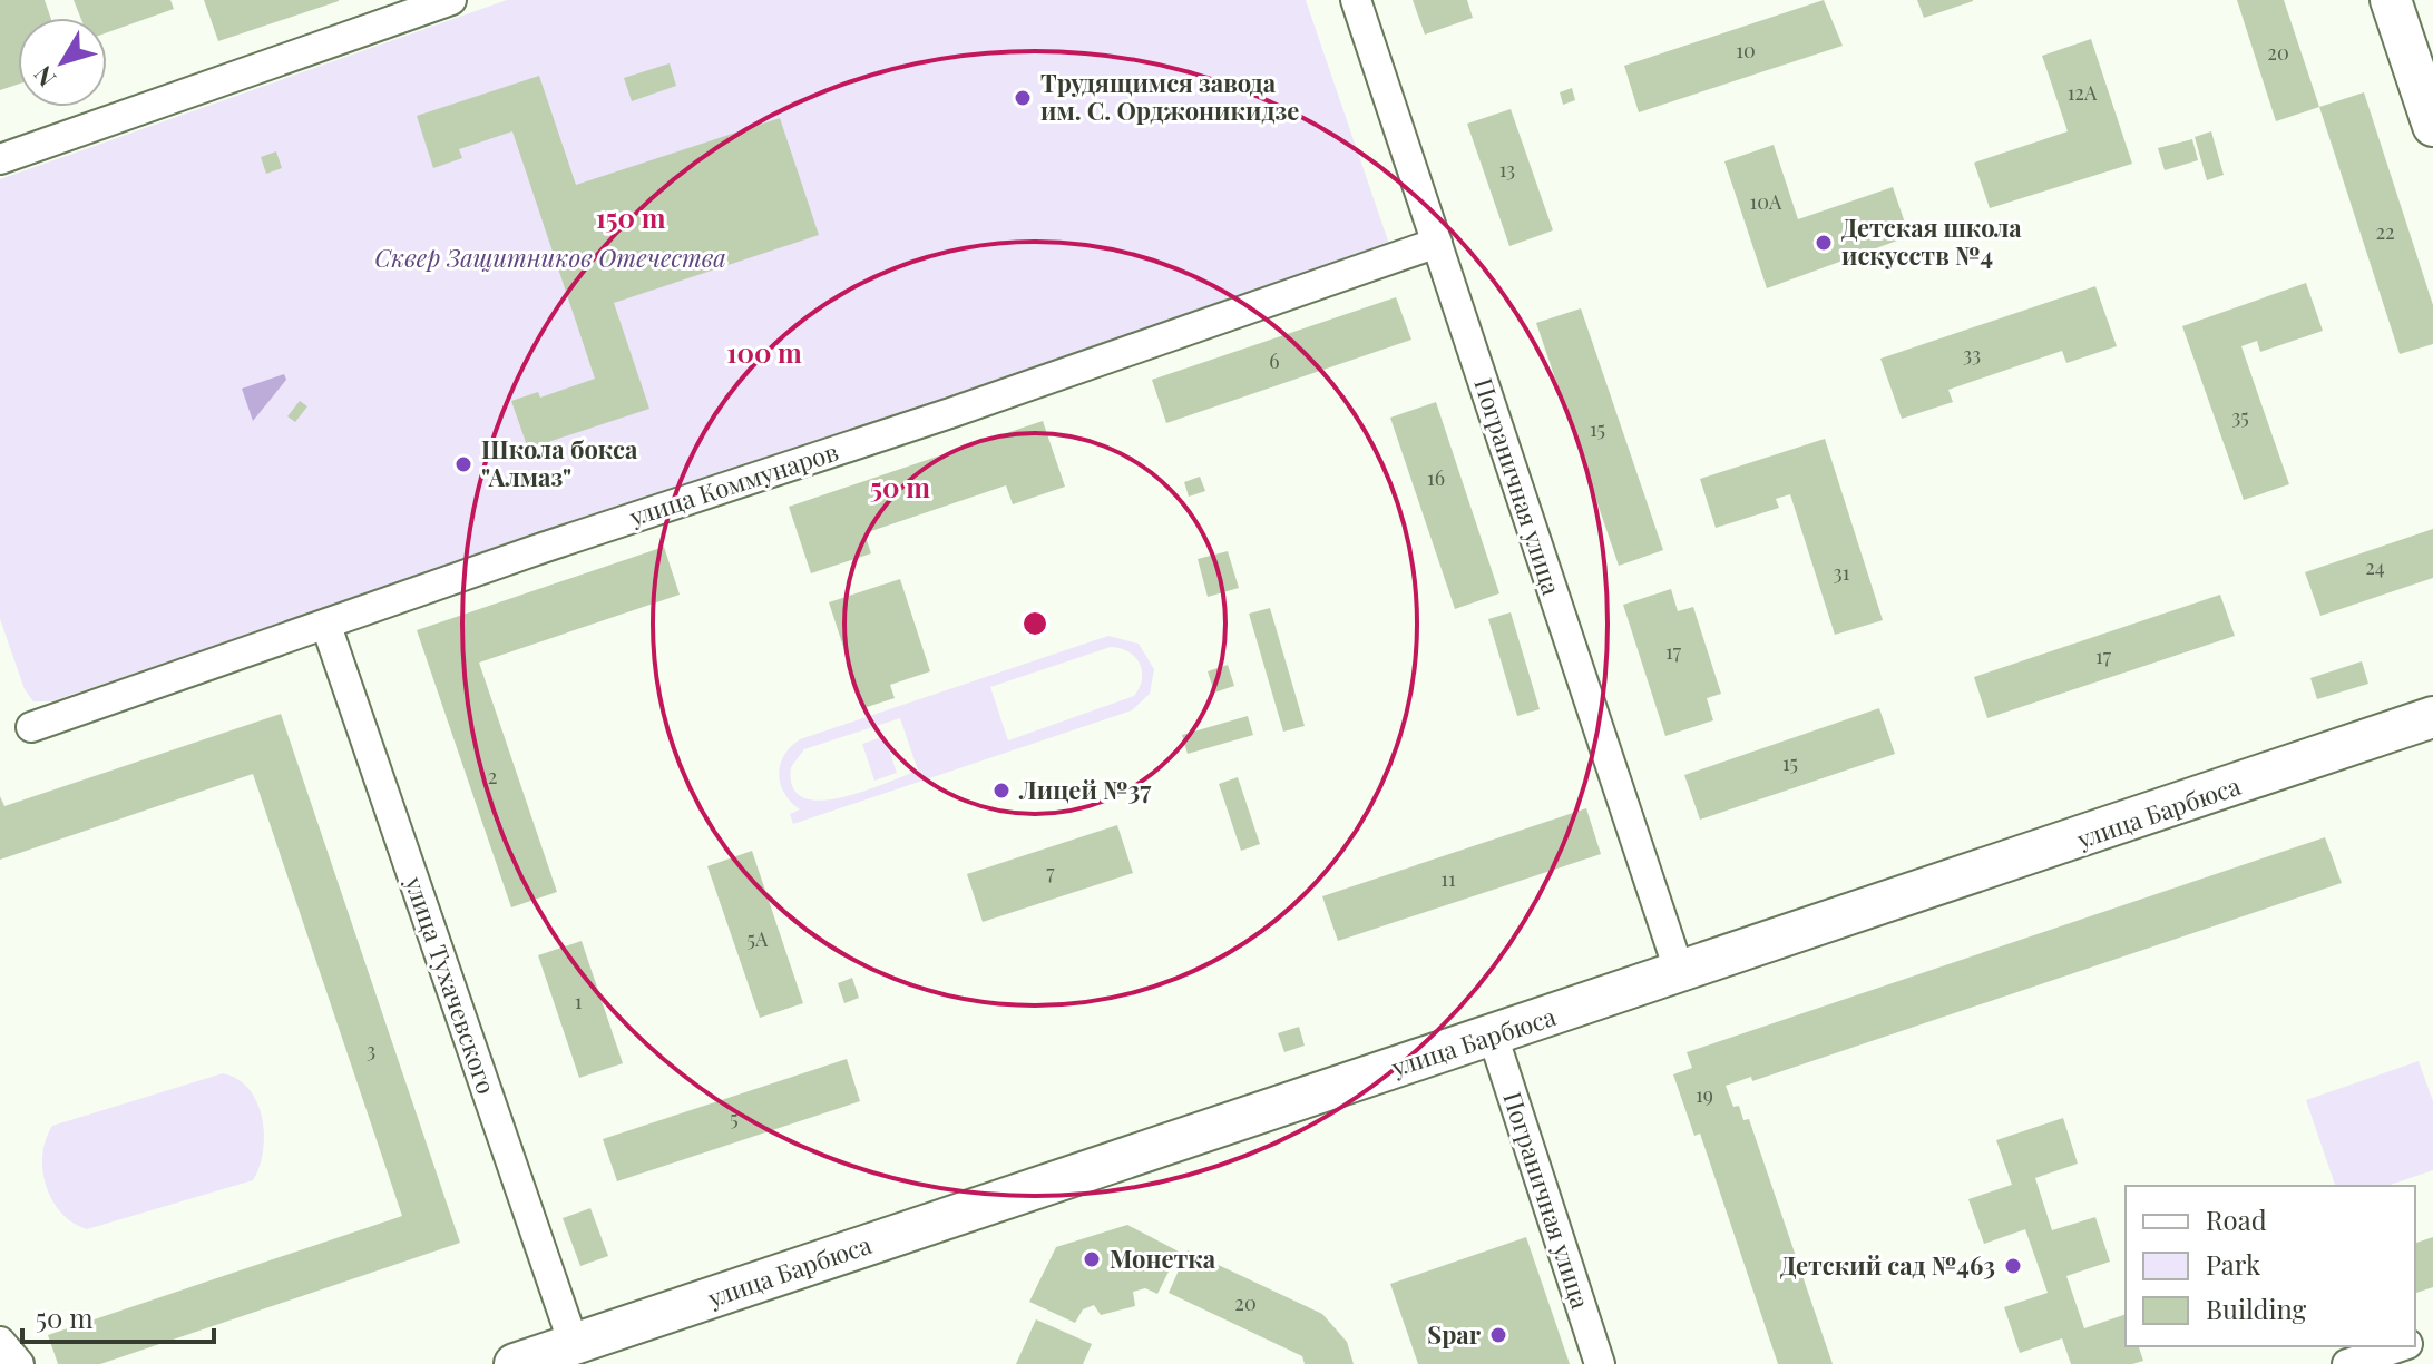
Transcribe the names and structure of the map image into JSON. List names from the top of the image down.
{
  "streets": {
    "street": [
      "улица Коммунаров",
      "Пограничная улица",
      "улица Барбюса",
      "улица Тухачевского"
    ]
  },
  "crossings": [
    ["улица Коммунаров", "Пограничная улица"],
    ["улица Коммунаров", "улица Тухачевского"],
    ["Пограничная улица", "улица Барбюса"],
    ["улица Барбюса", "улица Тухачевского"]
  ],
  "parks": ["Сквер Защитников Отечества"],
  "places": [
    "Трудящимся завода им. С. Орджоникидзе",
    "Детская школа искусств №4",
    "Школа бокса \"Алмаз\"",
    "Лицей №37",
    "Монетка",
    "Детский сад №463",
    "Spar"
  ],
  "house_numbers": [
    "10",
    "20",
    "12А",
    "13",
    "10А",
    "22",
    "33",
    "6",
    "35",
    "15",
    "16",
    "24",
    "31",
    "17",
    "17",
    "15",
    "2",
    "7",
    "11",
    "5А",
    "1",
    "3",
    "19",
    "5",
    "20"
  ],
  "legend": ["Road", "Park", "Building"],
  "scale_bar": "50 m",
  "north": "bottom left",
  "rings": ["150 m", "100 m", "50 m"]
}
